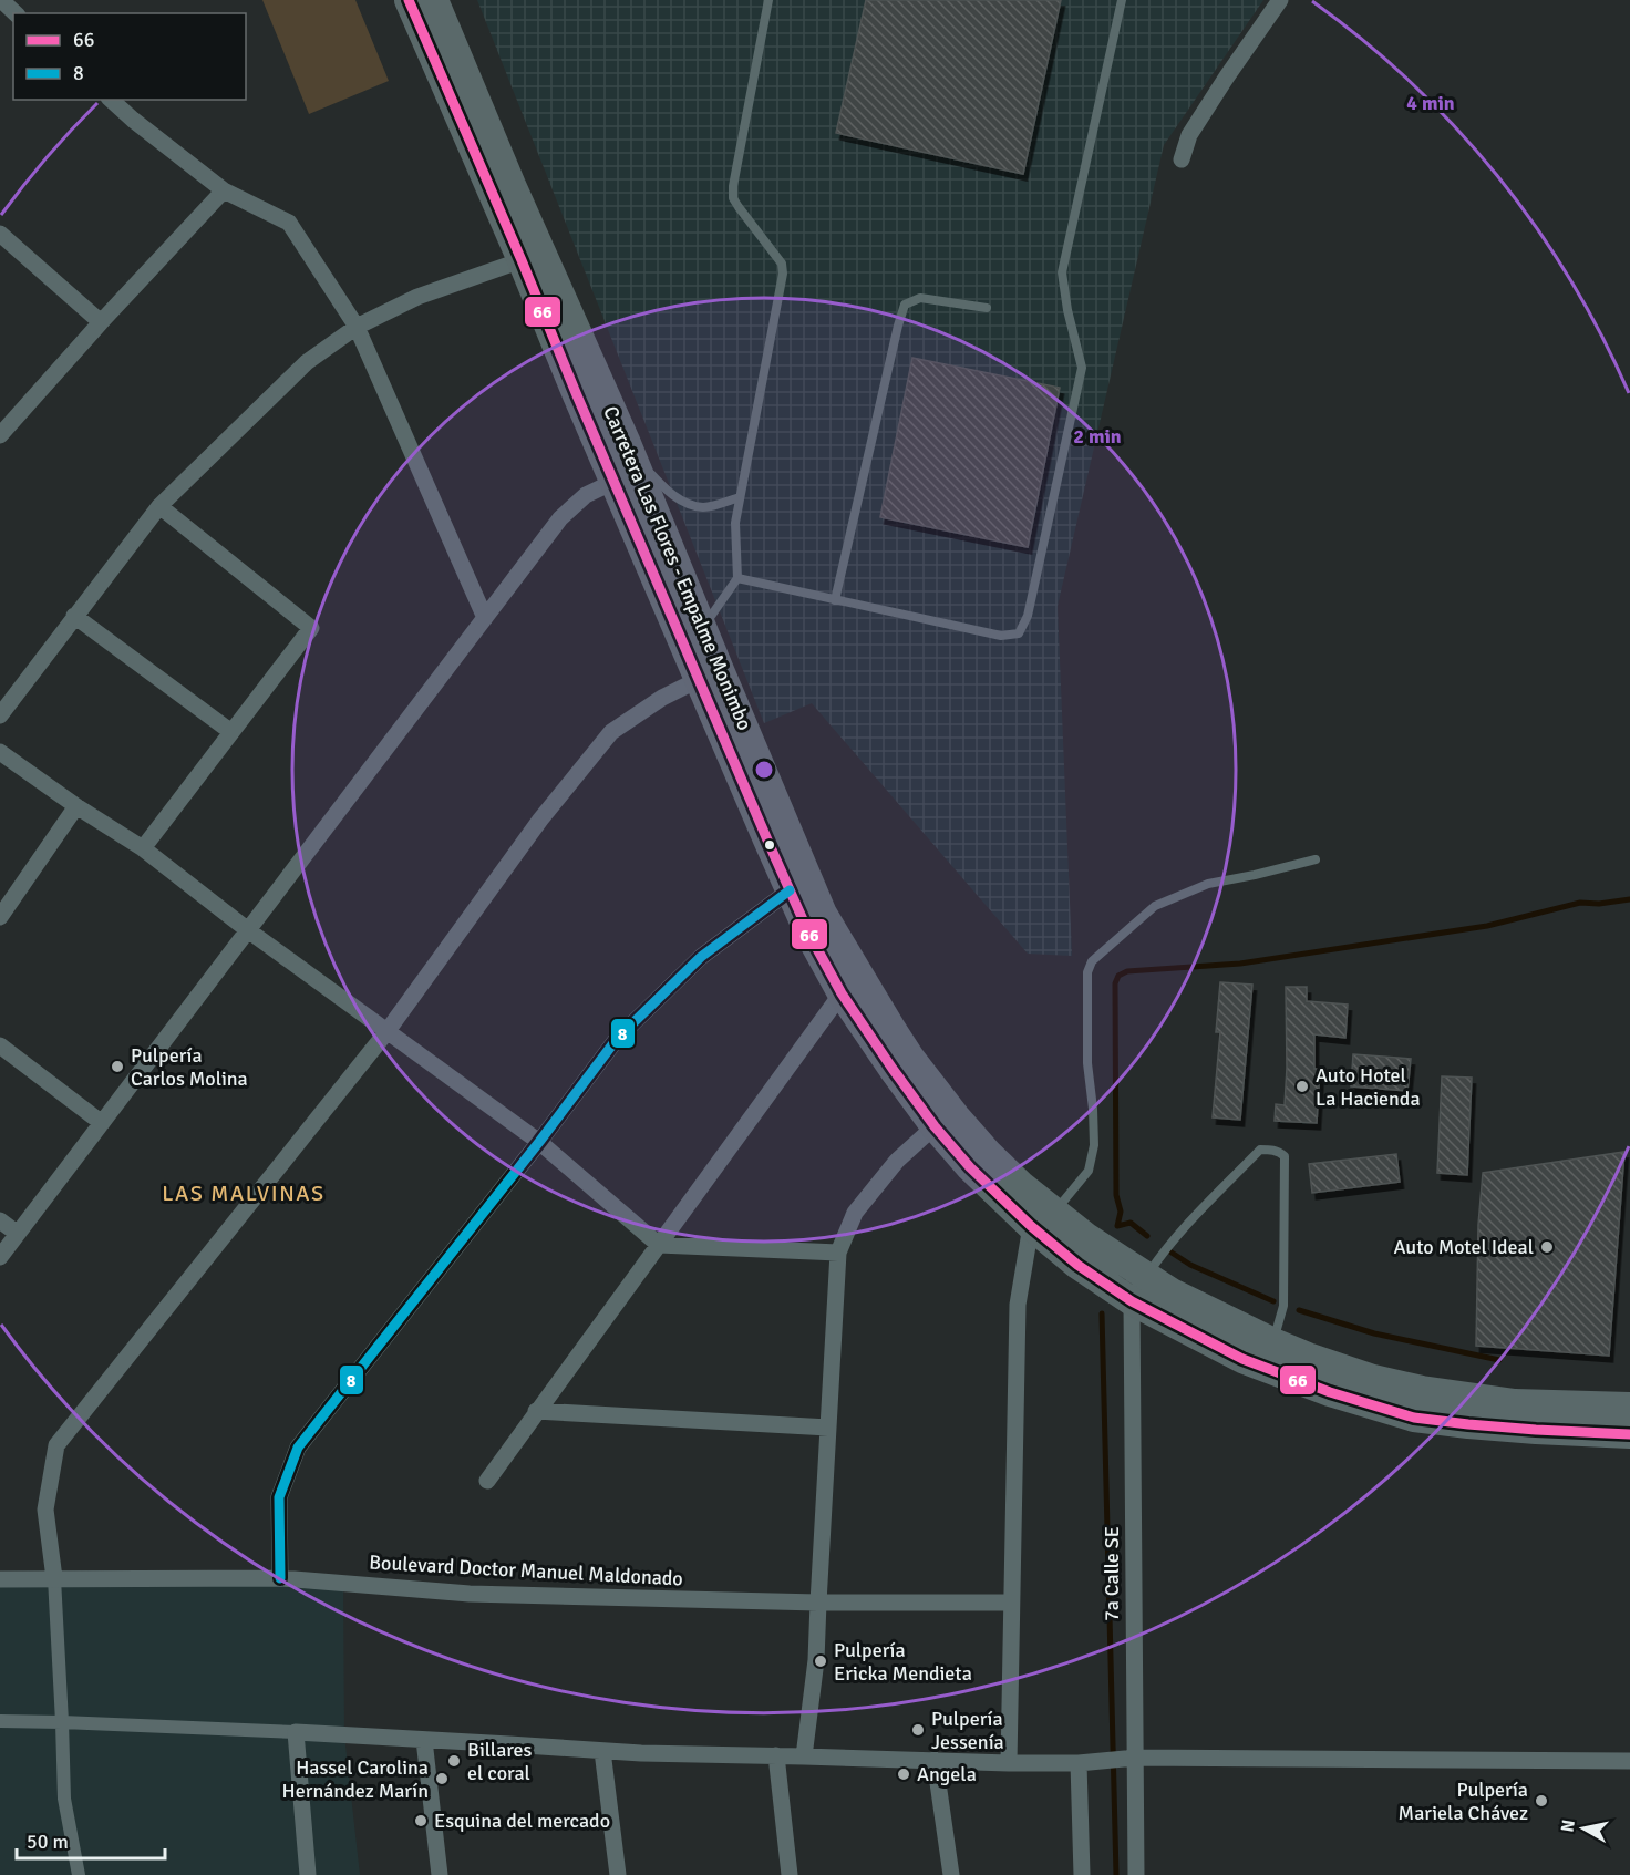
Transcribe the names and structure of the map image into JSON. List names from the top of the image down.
{
  "streets": {
    "highway": ["Carretera Las Flores - Empalme Monimbo"],
    "street": ["Boulevard Doctor Manuel Maldonado", "7a Calle SE"]
  },
  "crossings": [
    ["Carretera Las Flores - Empalme Monimbo", "7a Calle SE"]
  ],
  "districts": ["LAS MALVINAS"],
  "places": [
    "Pulpería Carlos Molina",
    "Auto Hotel La Hacienda",
    "Auto Motel Ideal",
    "Pulpería Ericka Mendieta",
    "Pulpería Jessenía",
    "Billares el coral",
    "Angela",
    "Hassel Carolina Hernández Marín",
    "Pulpería Mariela Chávez",
    "Esquina del mercado"
  ],
  "lines": ["transit line 66", "transit line 8"],
  "legend": ["66", "8"],
  "scale_bar": "50 m",
  "north": "left",
  "rings": ["4 min", "2 min"]
}
